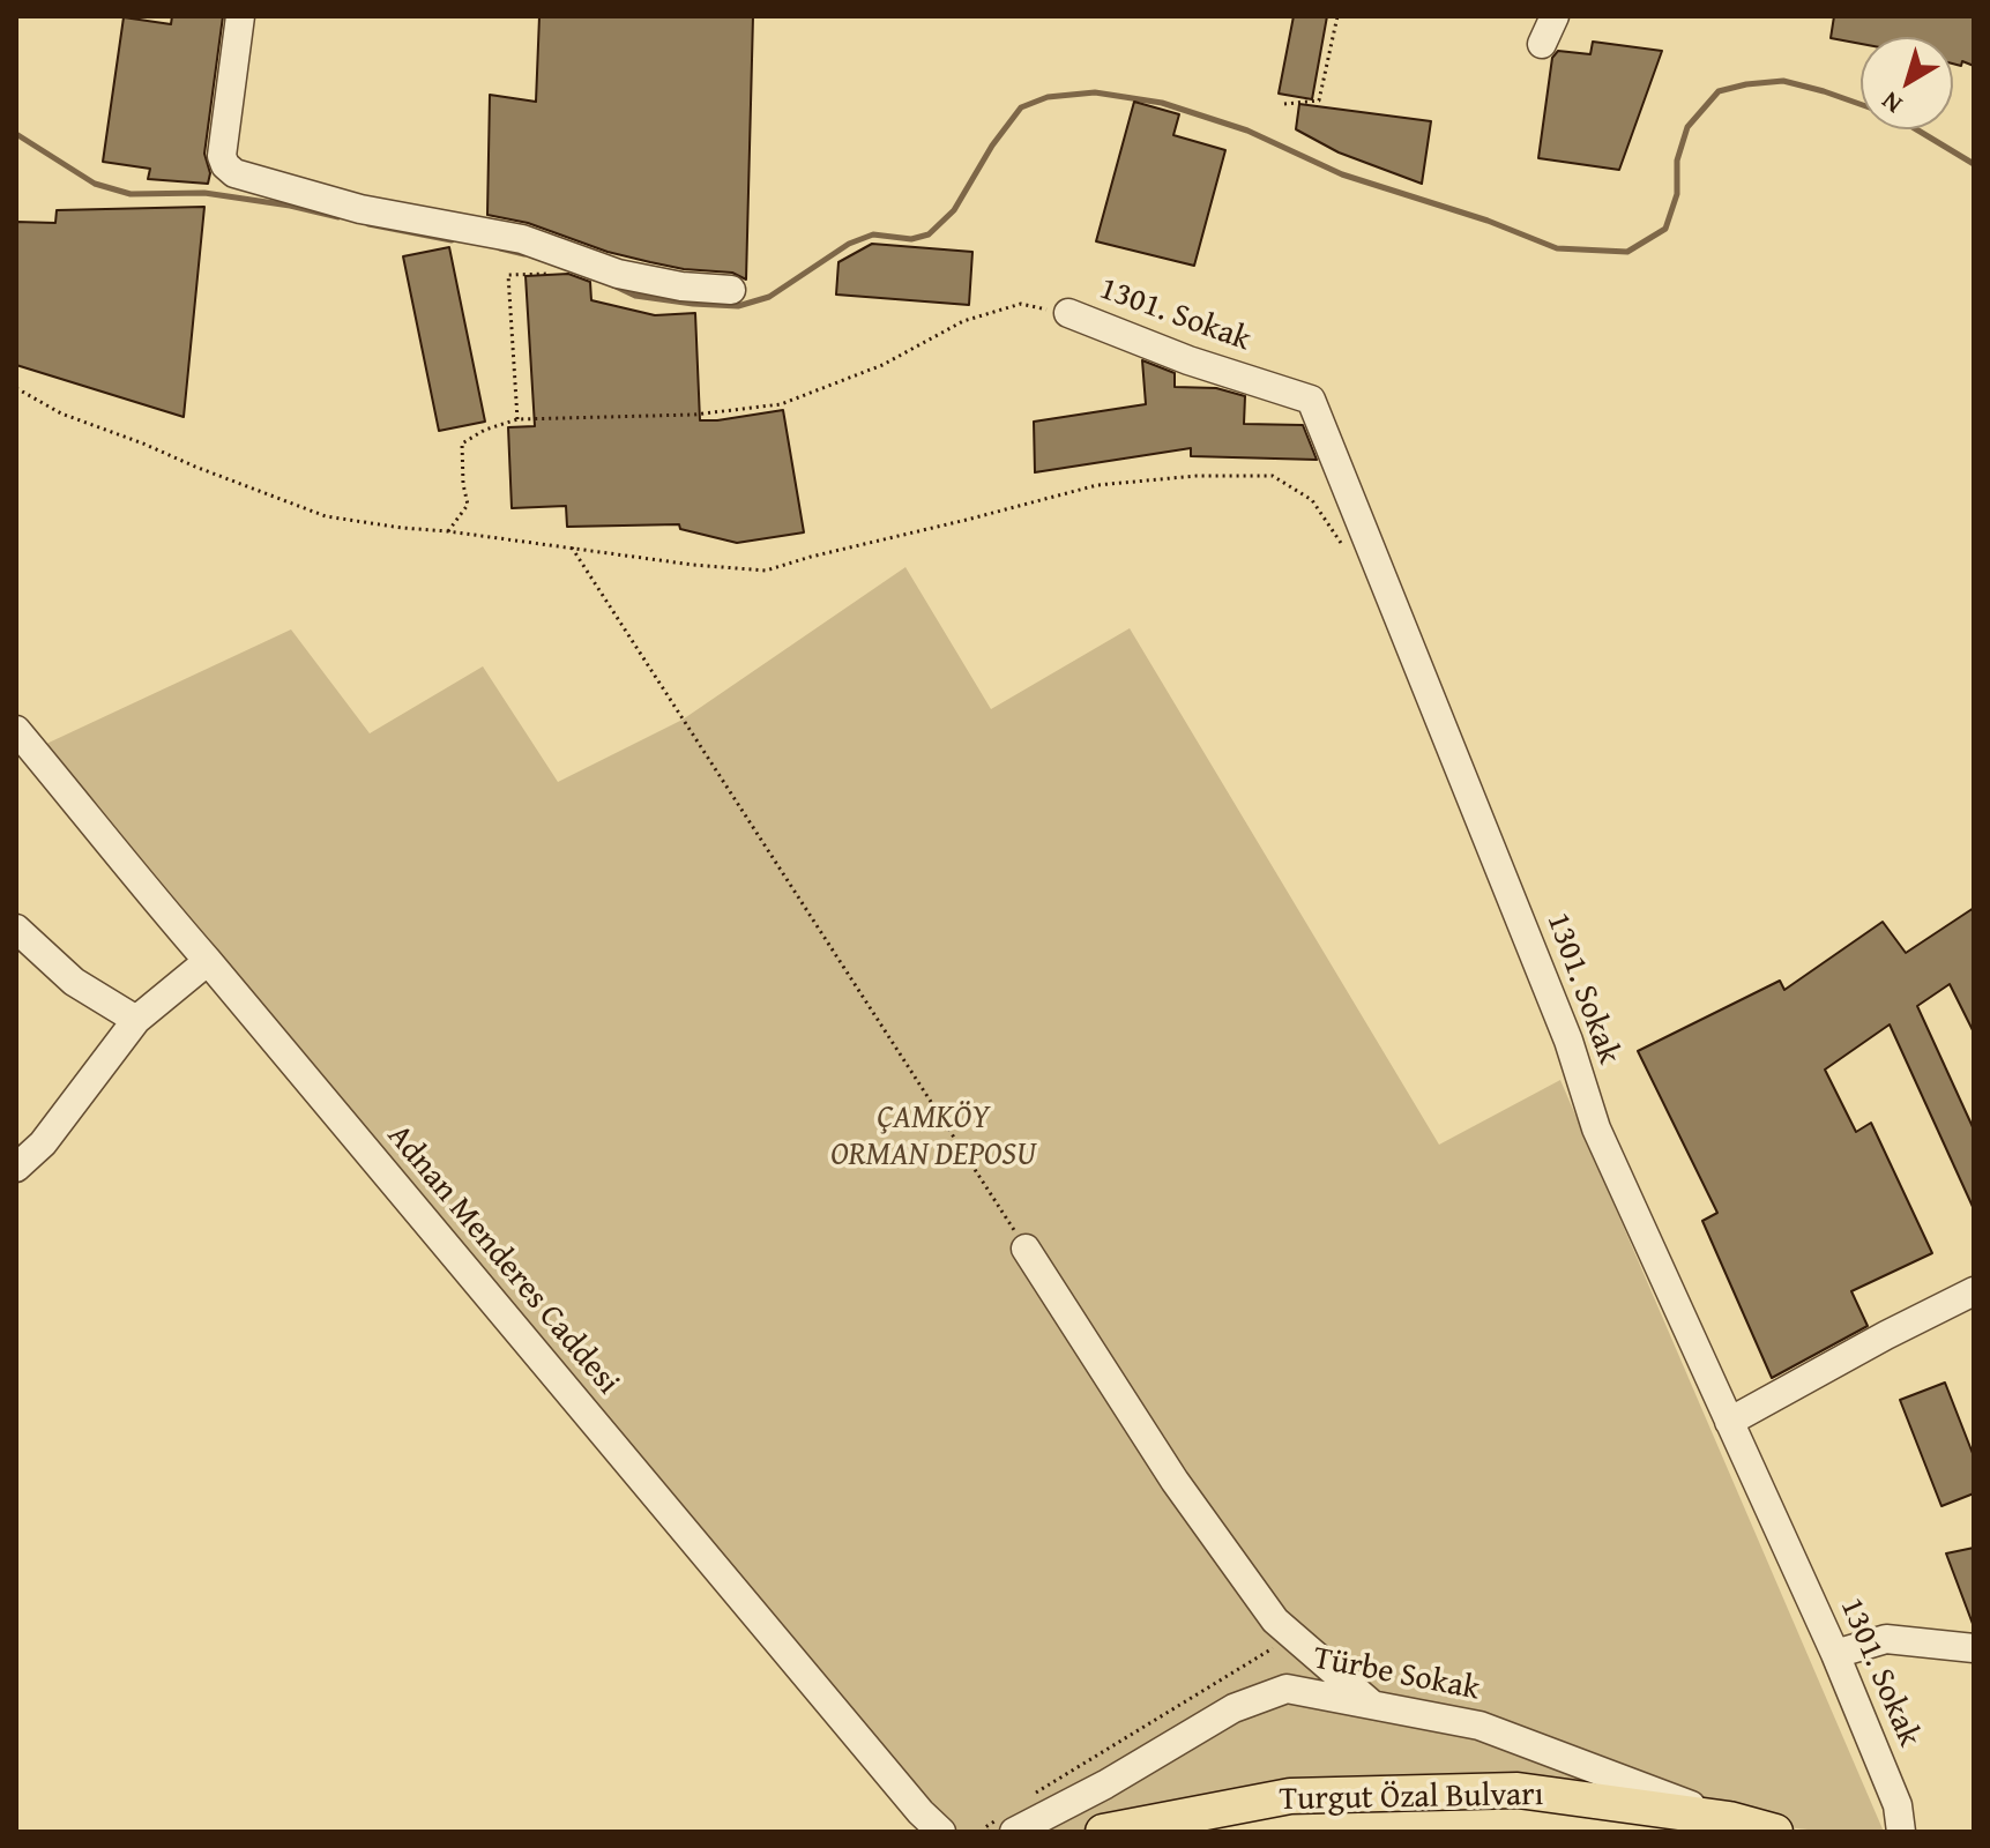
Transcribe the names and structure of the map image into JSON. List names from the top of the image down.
{
  "streets": {
    "main road": ["Turgut Özal Bulvarı"],
    "street": ["1301. Sokak", "Adnan Menderes Caddesi", "Türbe Sokak"]
  },
  "crossings": [
    ["Türbe Sokak", "Turgut Özal Bulvarı"]
  ],
  "parks": ["ÇAMKÖY ORMAN DEPOSU"],
  "north": "bottom left"
}
